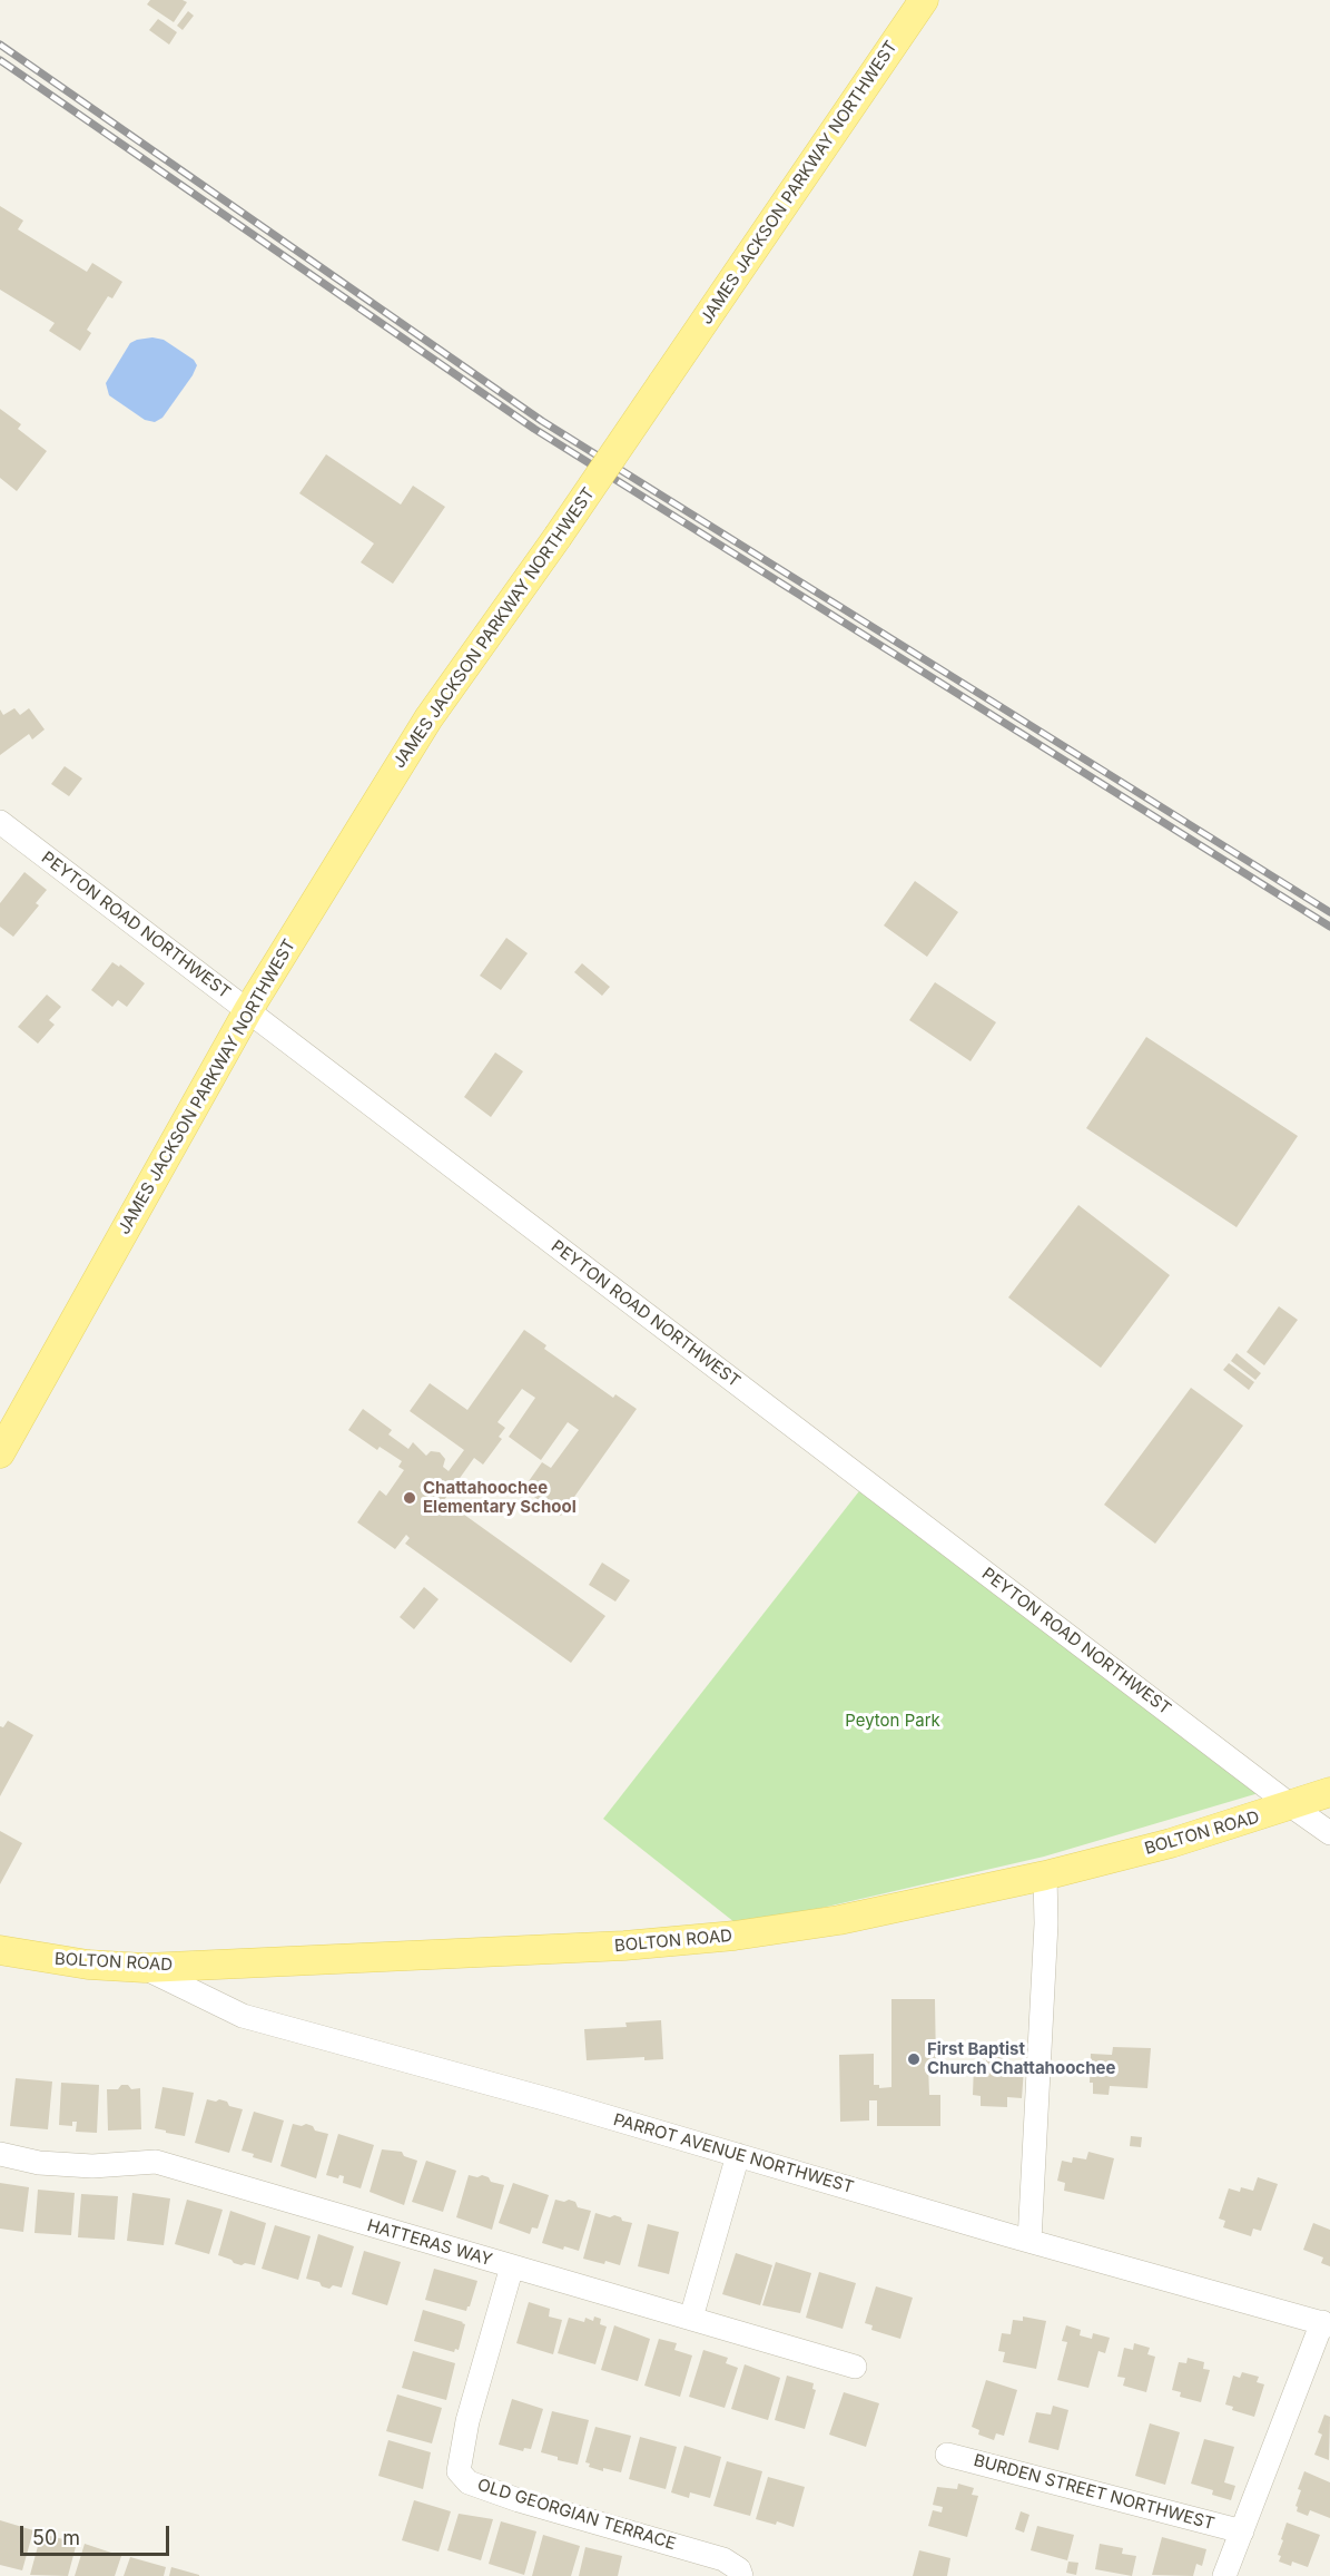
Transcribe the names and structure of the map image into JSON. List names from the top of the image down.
{
  "streets": {
    "main road": ["JAMES JACKSON PARKWAY NORTHWEST", "BOLTON ROAD"],
    "street": [
      "PEYTON ROAD NORTHWEST",
      "PARROT AVENUE NORTHWEST",
      "HATTERAS WAY",
      "BURDEN STREET NORTHWEST",
      "OLD GEORGIAN TERRACE"
    ]
  },
  "crossings": [
    ["JAMES JACKSON PARKWAY NORTHWEST", "PEYTON ROAD NORTHWEST"],
    ["PEYTON ROAD NORTHWEST", "BOLTON ROAD"],
    ["BOLTON ROAD", "PARROT AVENUE NORTHWEST"],
    ["HATTERAS WAY", "OLD GEORGIAN TERRACE"]
  ],
  "parks": ["Peyton Park"],
  "places": ["Chattahoochee Elementary School", "First Baptist Church Chattahoochee"],
  "scale_bar": "50 m"
}
